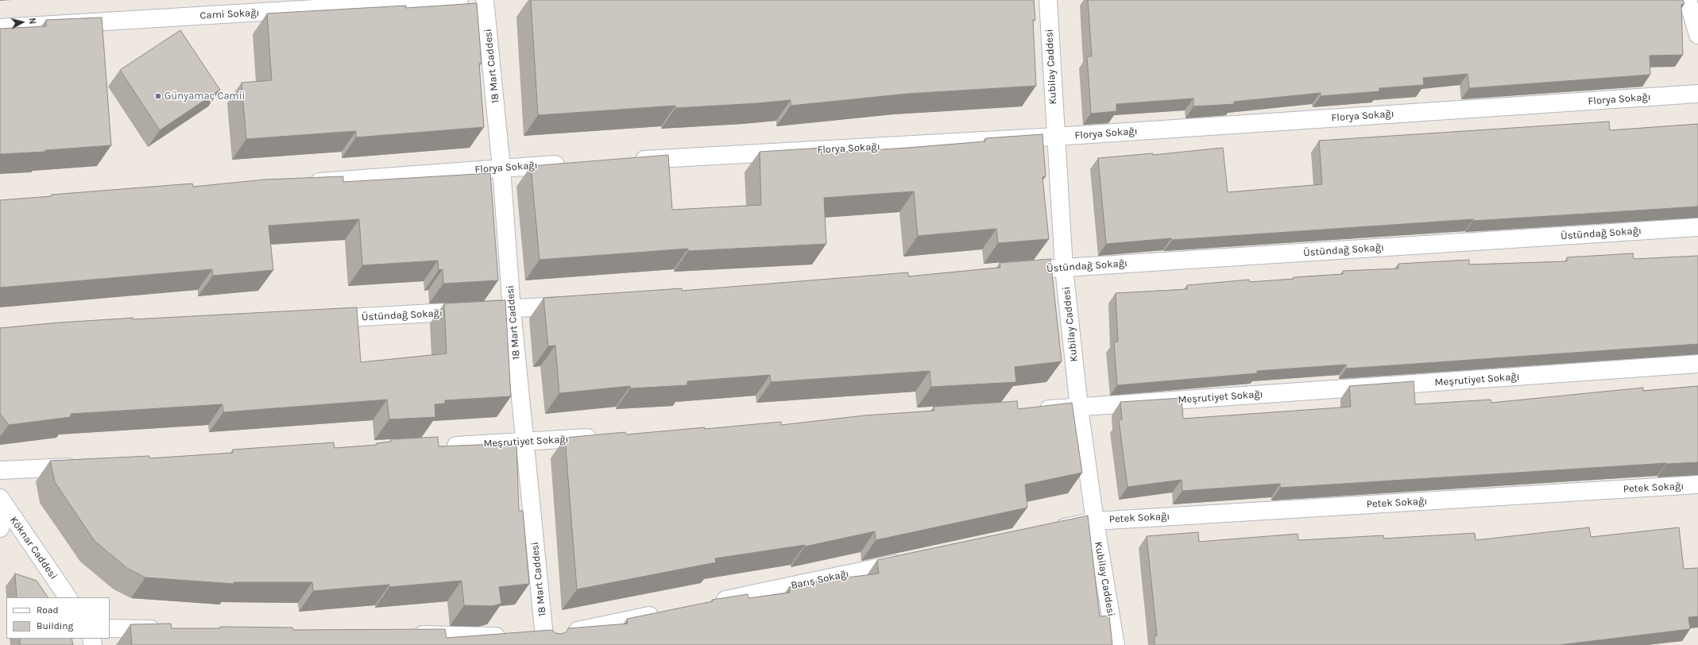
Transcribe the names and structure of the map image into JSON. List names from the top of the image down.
{
  "streets": {
    "street": [
      "Cami Sokağı",
      "18 Mart Caddesi",
      "Kubilay Caddesi",
      "Florya Sokağı",
      "Üstündağ Sokağı",
      "Meşrutiyet Sokağı",
      "Petek Sokağı",
      "Köknar Caddesi",
      "Barış Sokağı"
    ]
  },
  "crossings": [
    ["18 Mart Caddesi", "Florya Sokağı"],
    ["18 Mart Caddesi", "Üstündağ Sokağı"],
    ["18 Mart Caddesi", "Meşrutiyet Sokağı"],
    ["Kubilay Caddesi", "Florya Sokağı"],
    ["Kubilay Caddesi", "Üstündağ Sokağı"],
    ["Kubilay Caddesi", "Meşrutiyet Sokağı"],
    ["Kubilay Caddesi", "Petek Sokağı"]
  ],
  "places": ["Günyamaç Camii"],
  "legend": ["Road", "Building"],
  "north": "right"
}
